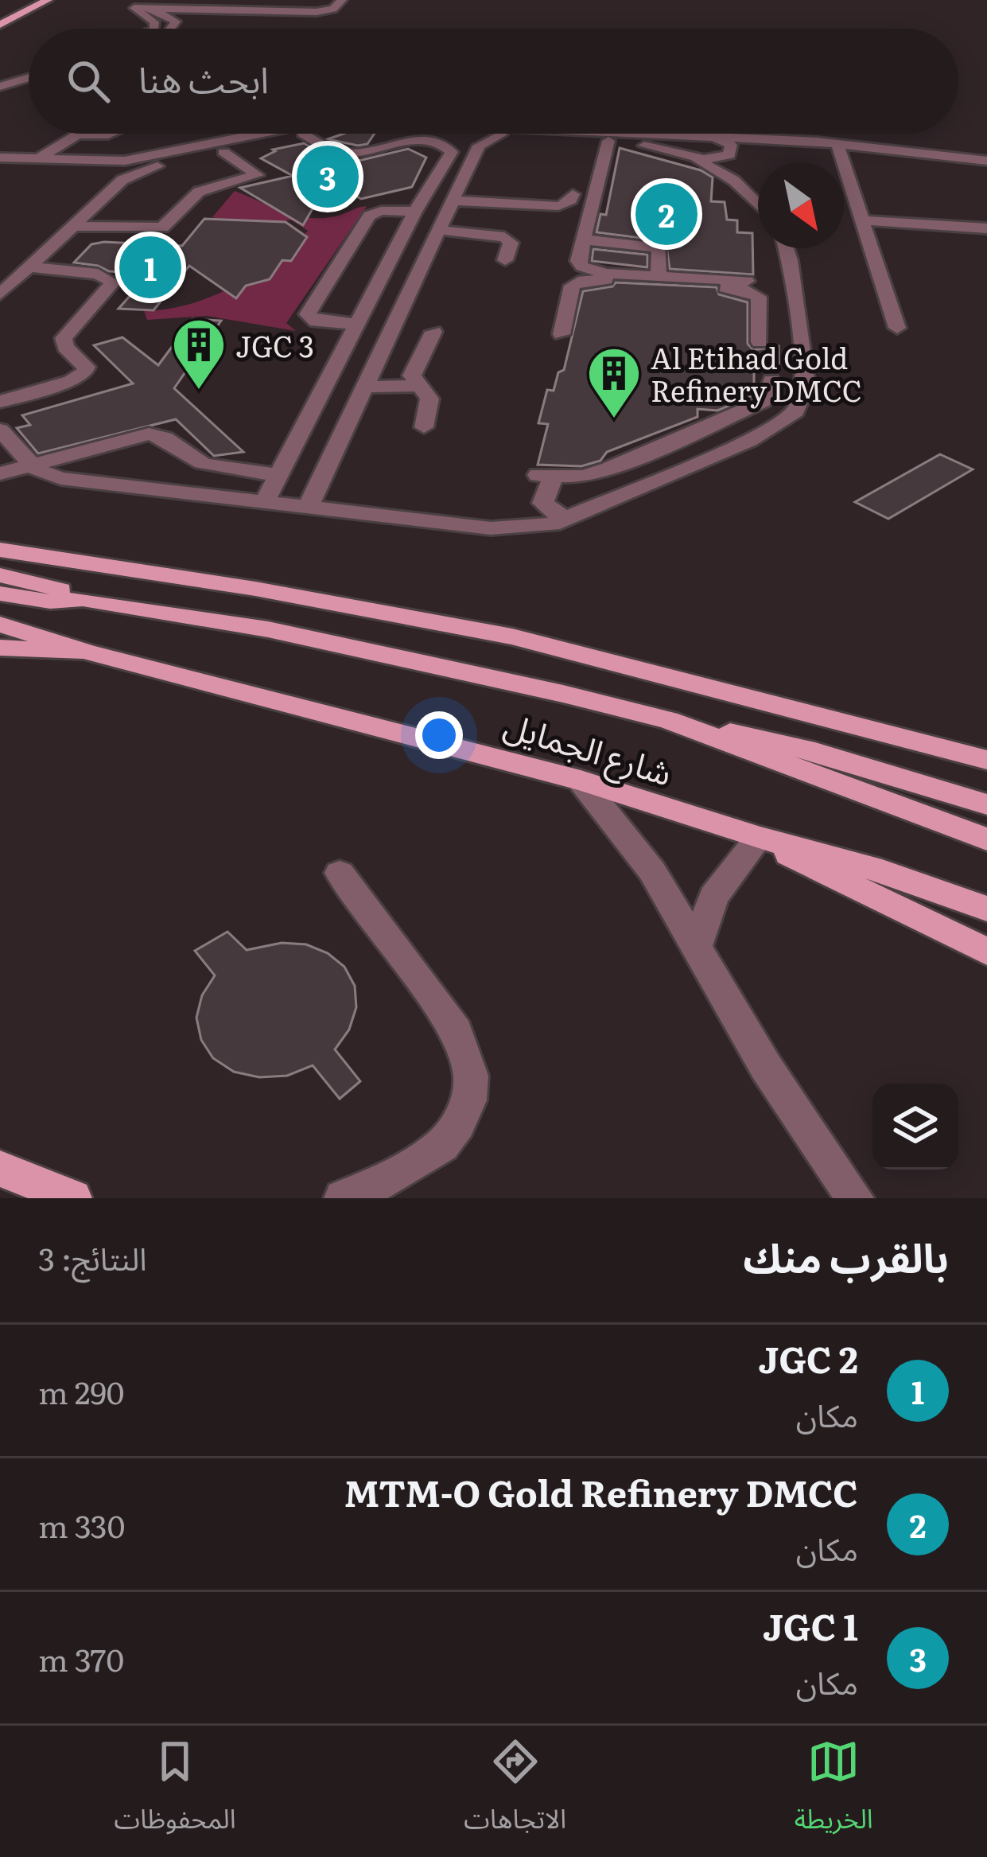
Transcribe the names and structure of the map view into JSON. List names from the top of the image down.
{
  "streets": {
    "main road": ["شارع الجمايل"]
  },
  "places": {
    "building": ["JGC 3", "Al Etihad Gold Refinery DMCC"]
  },
  "north": "bottom right",
  "page": {
    "search": "ابحث هنا",
    "pins": ["3", "2", "1"],
    "heading": ["بالقرب منك", "النتائج: 3"],
    "list": [
      {
        "mark": "1",
        "name": "JGC 2",
        "note": "مكان",
        "value": "290 m"
      },
      {
        "mark": "2",
        "name": "MTM-O Gold Refinery DMCC",
        "note": "مكان",
        "value": "330 m"
      },
      {
        "mark": "3",
        "name": "JGC 1",
        "note": "مكان",
        "value": "370 m"
      }
    ],
    "nav": ["الخريطة", "الاتجاهات", "المحفوظات"]
  }
}
